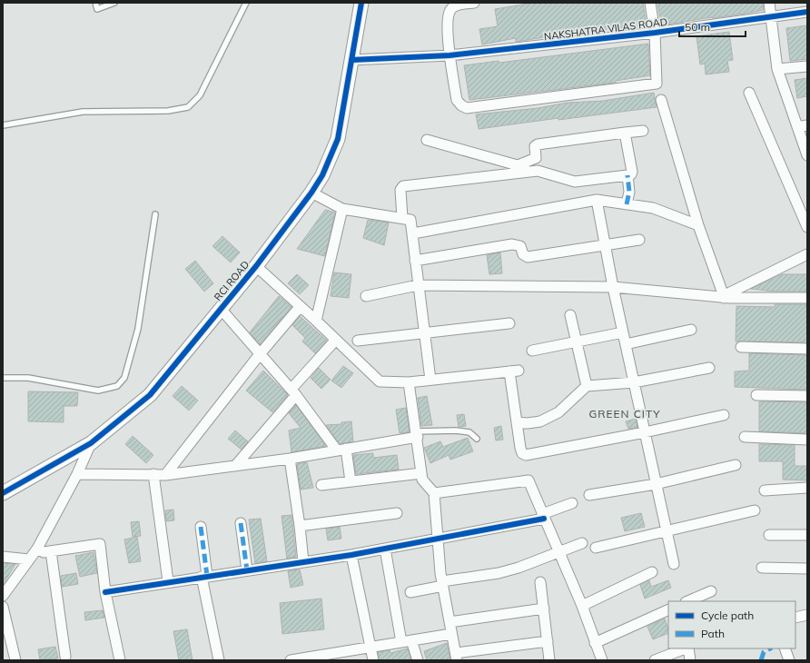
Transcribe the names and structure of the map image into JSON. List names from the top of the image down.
{
  "streets": {
    "street": ["NAKSHATRA VILAS ROAD", "RCI ROAD"]
  },
  "districts": ["GREEN CITY"],
  "legend": ["Cycle path", "Path"],
  "scale_bar": "50 m"
}
